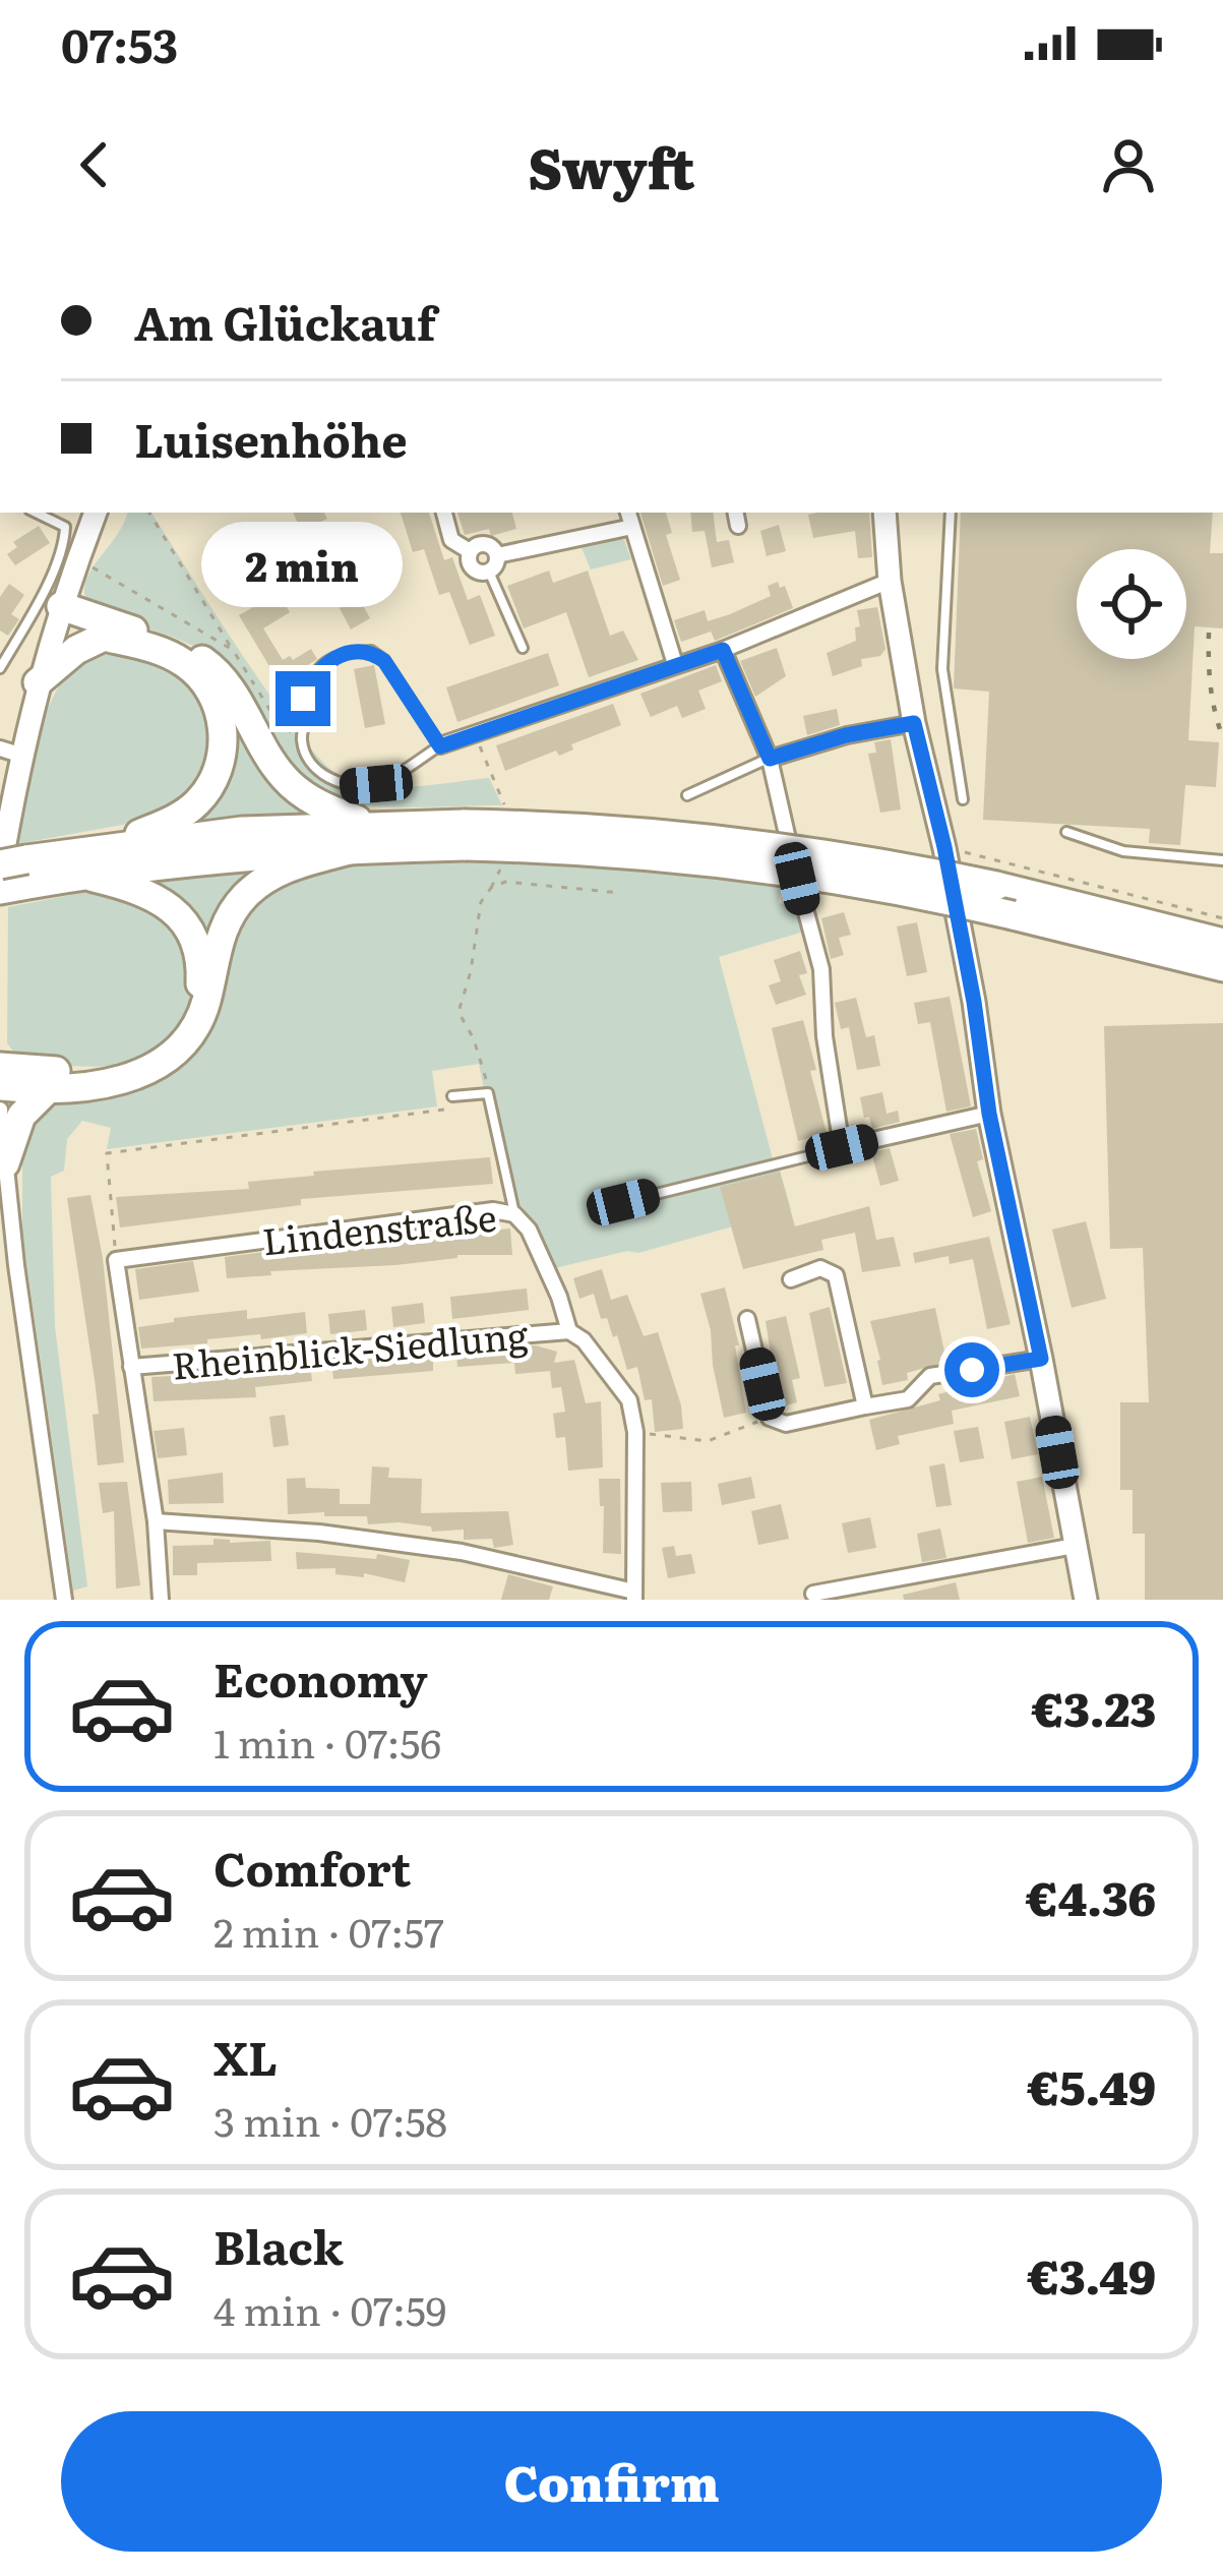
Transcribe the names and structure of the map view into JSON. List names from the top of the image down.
{
  "streets": {
    "street": ["Lindenstraße", "Rheinblick-Siedlung"]
  },
  "crossings": [
    ["Lindenstraße", "Rheinblick-Siedlung"]
  ],
  "page": {
    "status": "07:53",
    "header": "Swyft",
    "banner": ["Am Glückauf", "Luisenhöhe"],
    "bubble": "2 min",
    "list": [
      {
        "name": "Economy",
        "note": "1 min · 07:56",
        "value": "€3.23"
      },
      {
        "name": "Comfort",
        "note": "2 min · 07:57",
        "value": "€4.36"
      },
      {
        "name": "XL",
        "note": "3 min · 07:58",
        "value": "€5.49"
      },
      {
        "name": "Black",
        "note": "4 min · 07:59",
        "value": "€3.49"
      }
    ],
    "buttons": "Confirm"
  }
}
